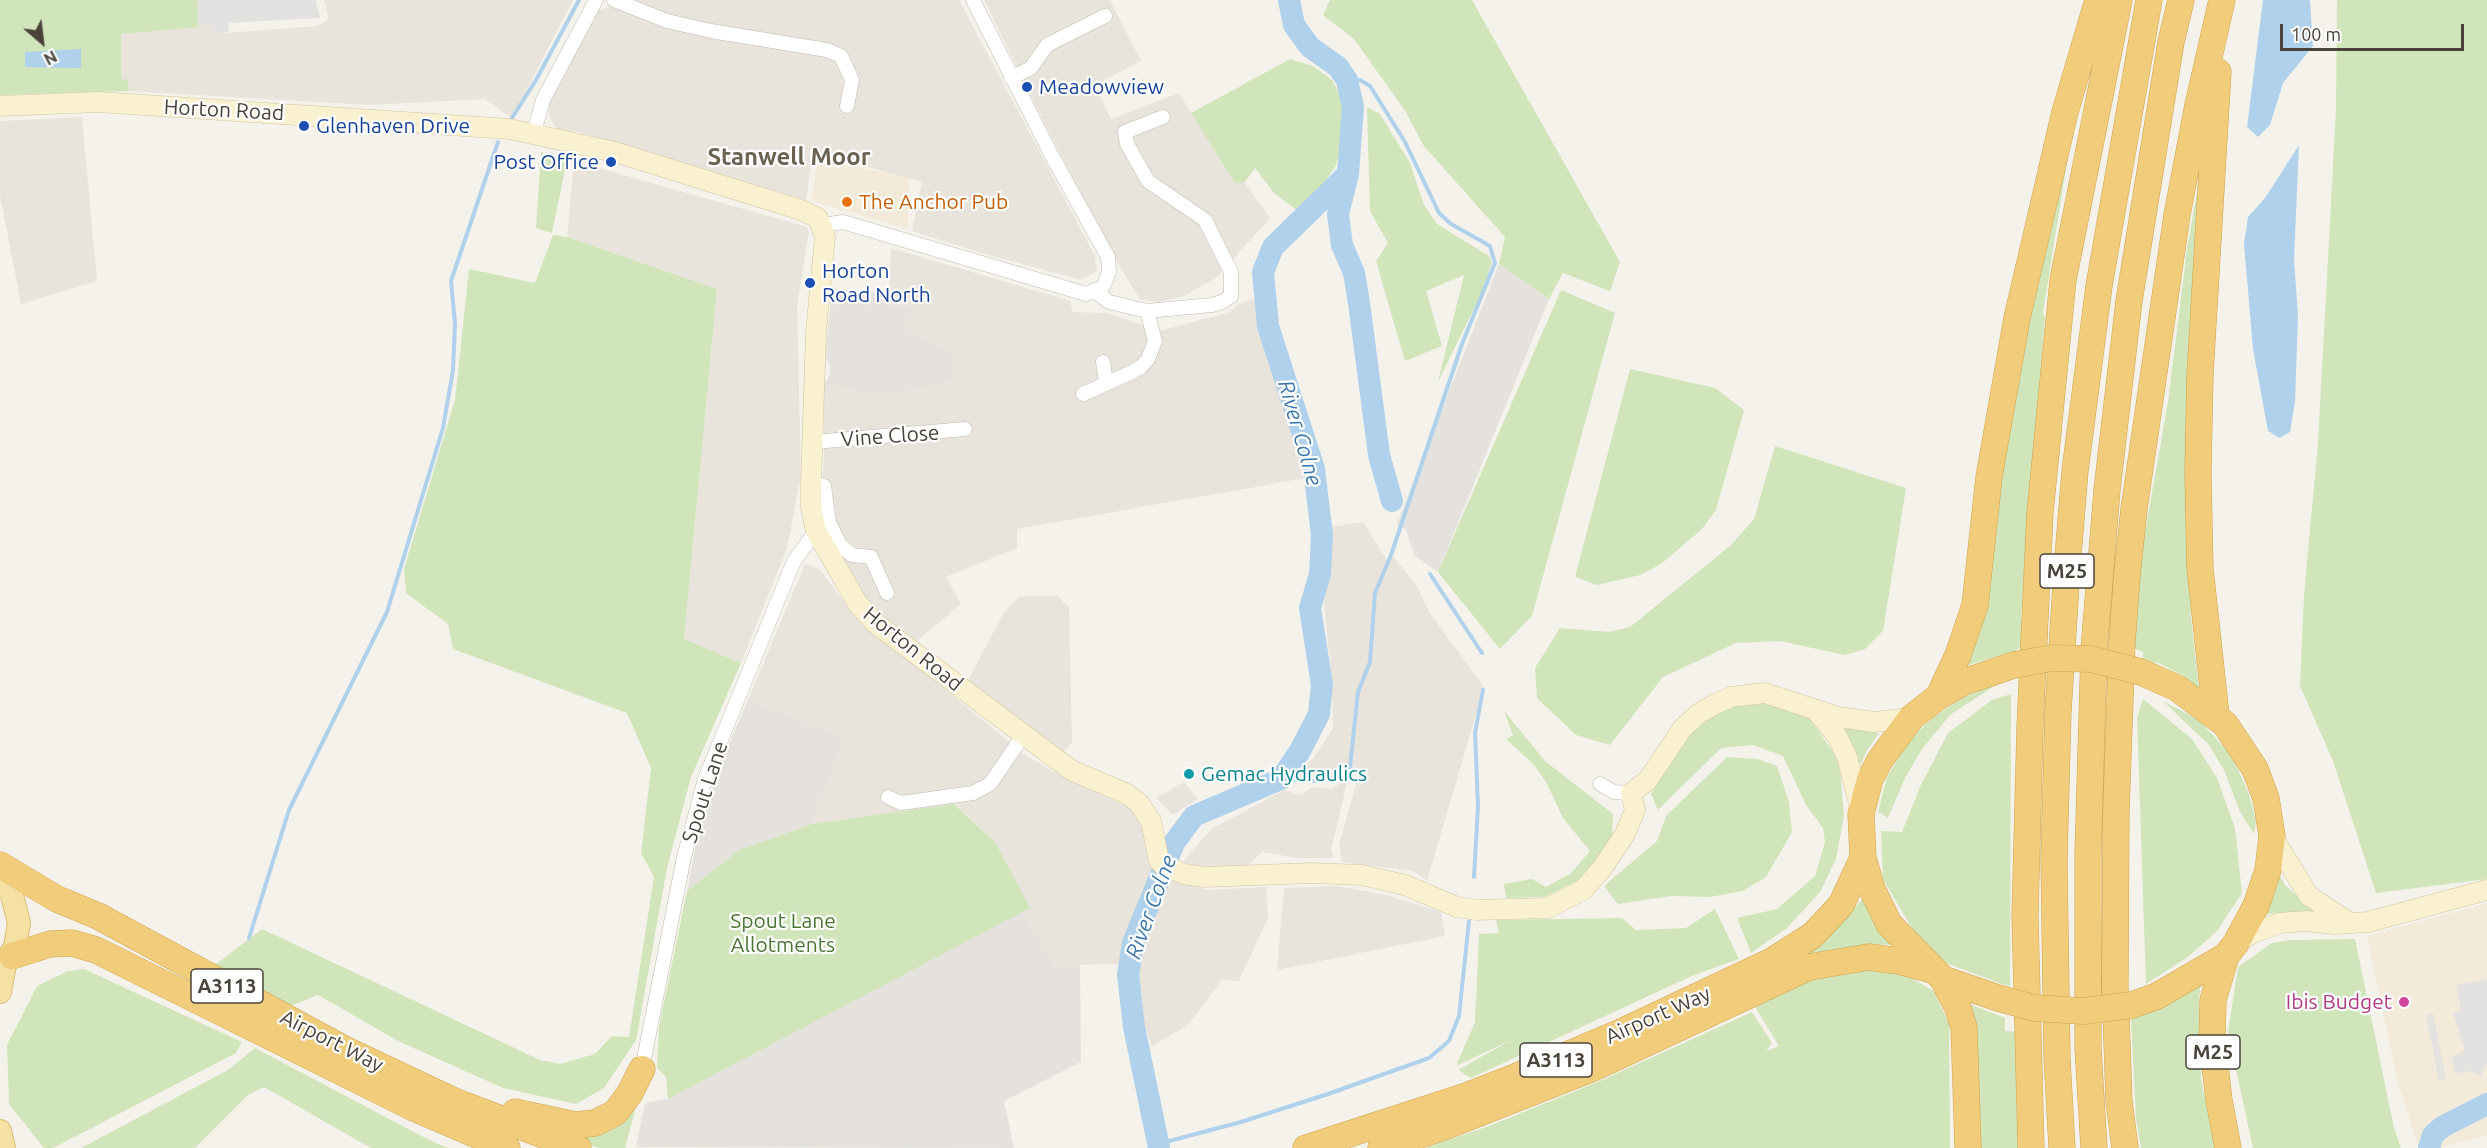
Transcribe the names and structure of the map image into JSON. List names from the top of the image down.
{
  "streets": {
    "highway": ["M25", "A3113", "Airport Way"],
    "street": ["Horton Road", "Vine Close", "Spout Lane"]
  },
  "crossings": [
    ["Horton Road", "Vine Close"],
    ["Horton Road", "Spout Lane"],
    ["M25", "Airport Way"]
  ],
  "districts": ["Stanwell Moor"],
  "water": ["River Colne"],
  "parks": ["Spout Lane Allotments"],
  "places": [
    "Meadowview",
    "Glenhaven Drive",
    "Post Office",
    "The Anchor Pub",
    "Horton Road North",
    "Gemac Hydraulics",
    "Ibis Budget"
  ],
  "scale_bar": "100 m",
  "north": "bottom right"
}
